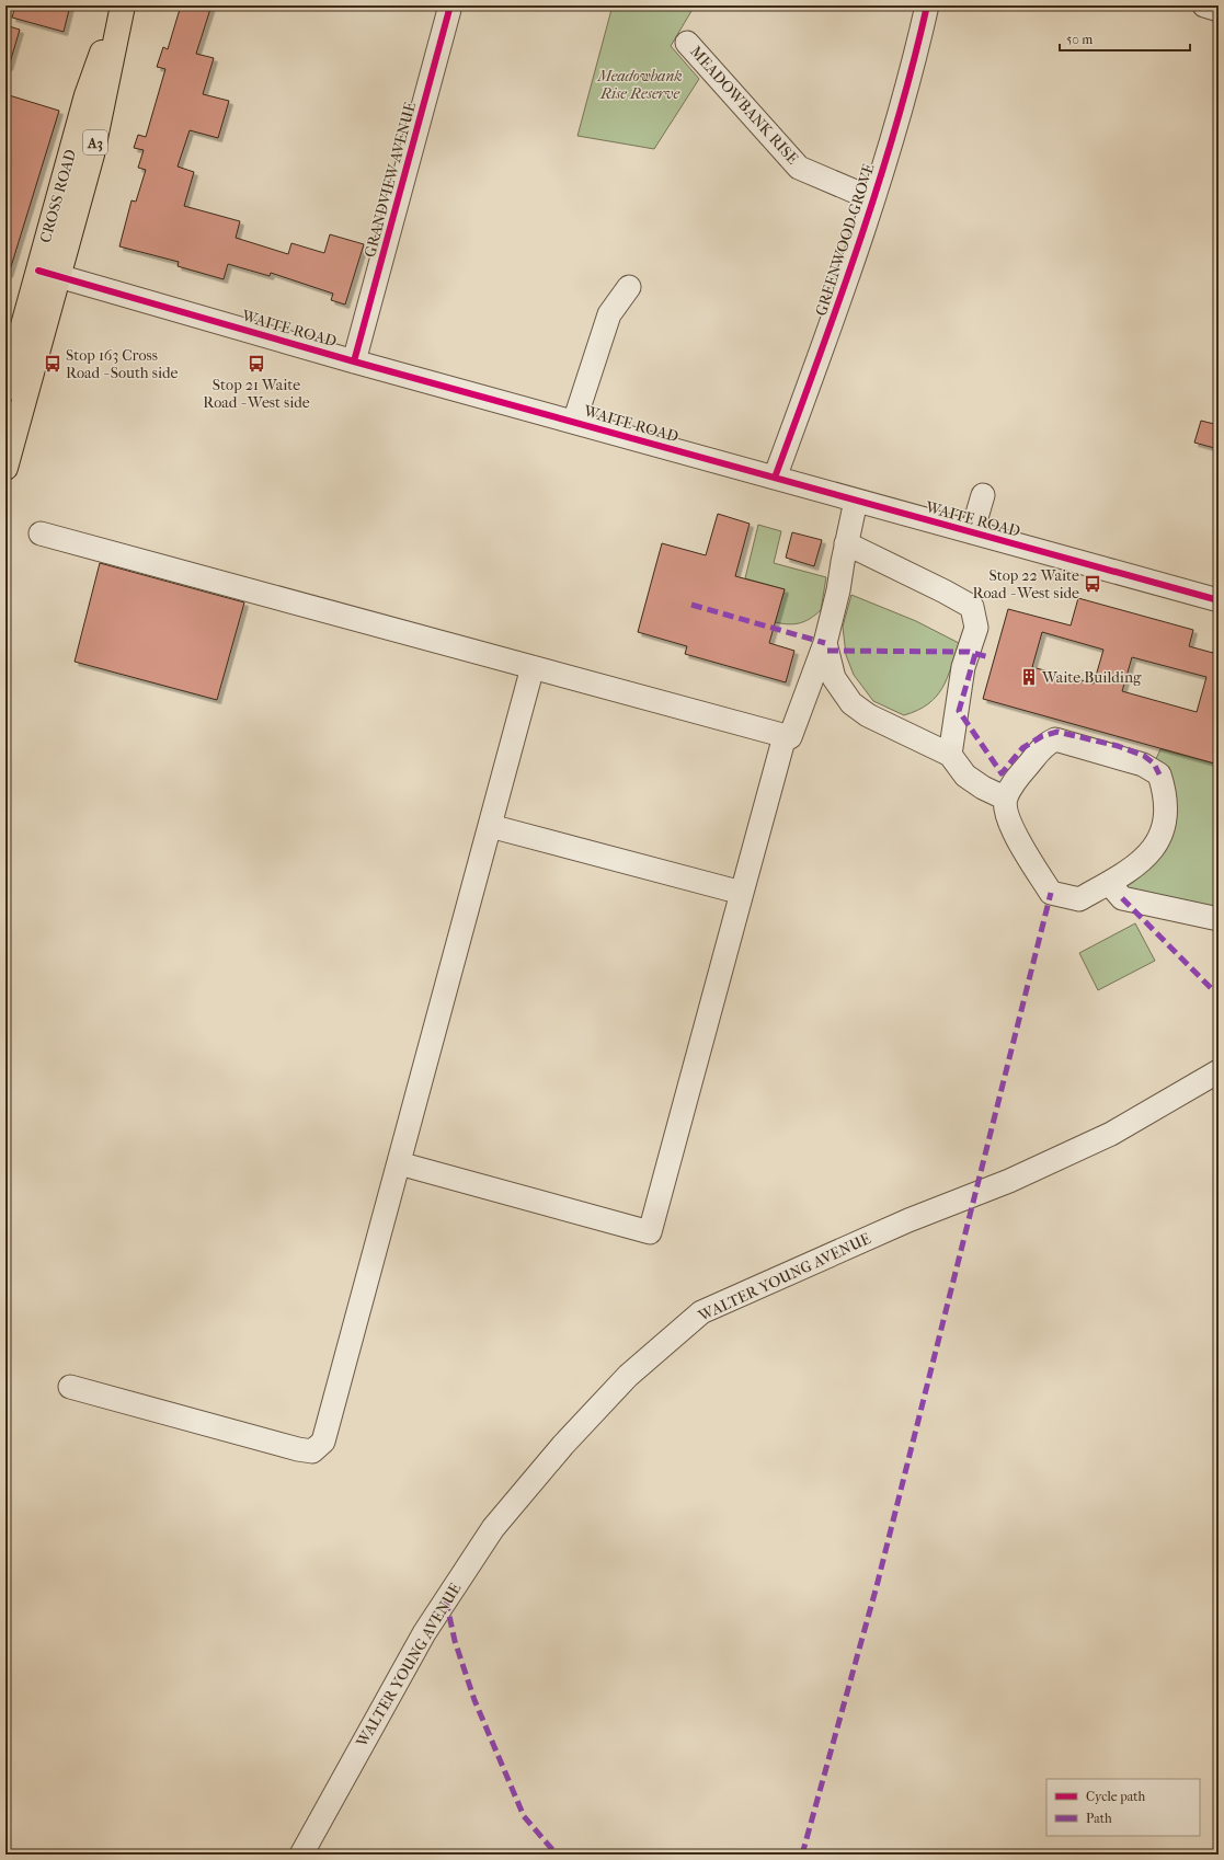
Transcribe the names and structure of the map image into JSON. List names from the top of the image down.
{
  "streets": {
    "highway": ["A3", "CROSS ROAD"],
    "street": [
      "MEADOWBANK RISE",
      "GRANDVIEW AVENUE",
      "GREENWOOD GROVE",
      "WAITE ROAD",
      "WALTER YOUNG AVENUE"
    ]
  },
  "crossings": [
    ["MEADOWBANK RISE", "GREENWOOD GROVE"],
    ["GRANDVIEW AVENUE", "WAITE ROAD"],
    ["CROSS ROAD", "WAITE ROAD"],
    ["GREENWOOD GROVE", "WAITE ROAD"]
  ],
  "parks": ["Meadowbank Rise Reserve"],
  "places": {
    "bus stop": ["Stop 163 Cross Road - South side", "Stop 21 Waite Road - West side", "Stop 22 Waite Road - West side"],
    "building": ["Waite Building"]
  },
  "legend": ["Cycle path", "Path"],
  "scale_bar": "50 m"
}
